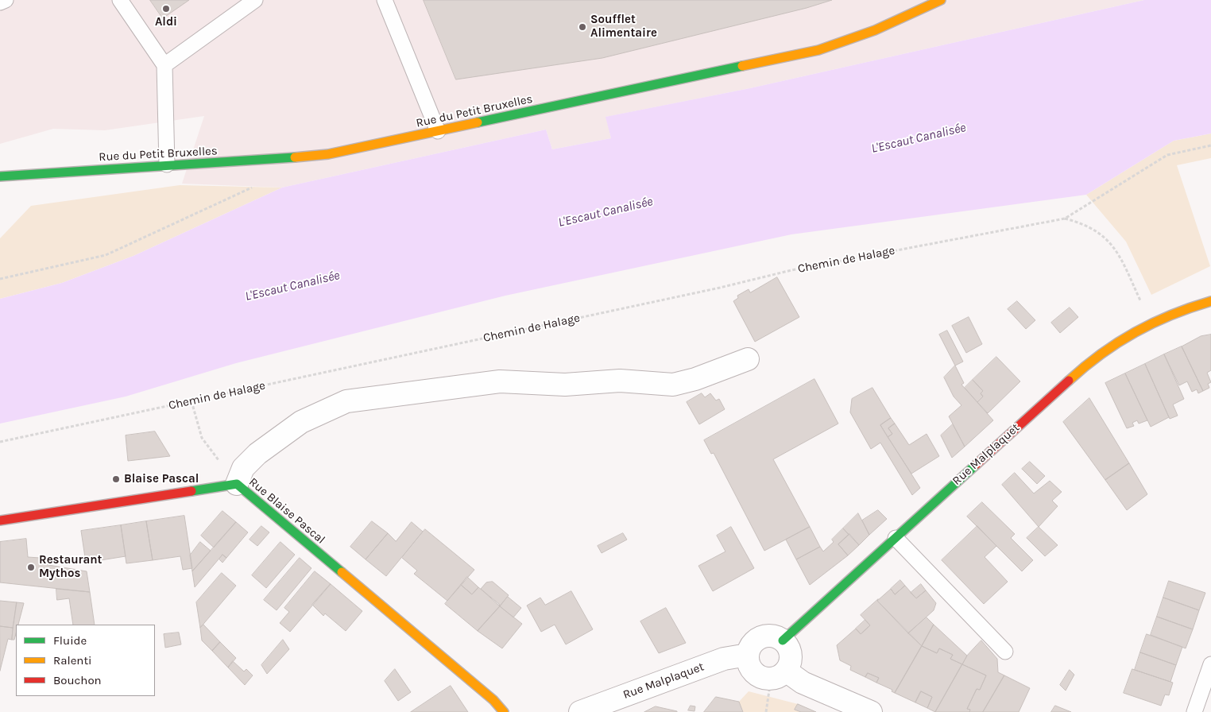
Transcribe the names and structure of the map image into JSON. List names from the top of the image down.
{
  "streets": {
    "street": ["Rue du Petit Bruxelles", "Rue Malplaquet", "Rue Blaise Pascal"],
    "path": ["Chemin de Halage"]
  },
  "water": ["L'Escaut Canalisée"],
  "places": [
    "Aldi",
    "Soufflet Alimentaire",
    "Blaise Pascal",
    "Restaurant Mythos"
  ],
  "legend": ["Fluide", "Ralenti", "Bouchon"]
}
